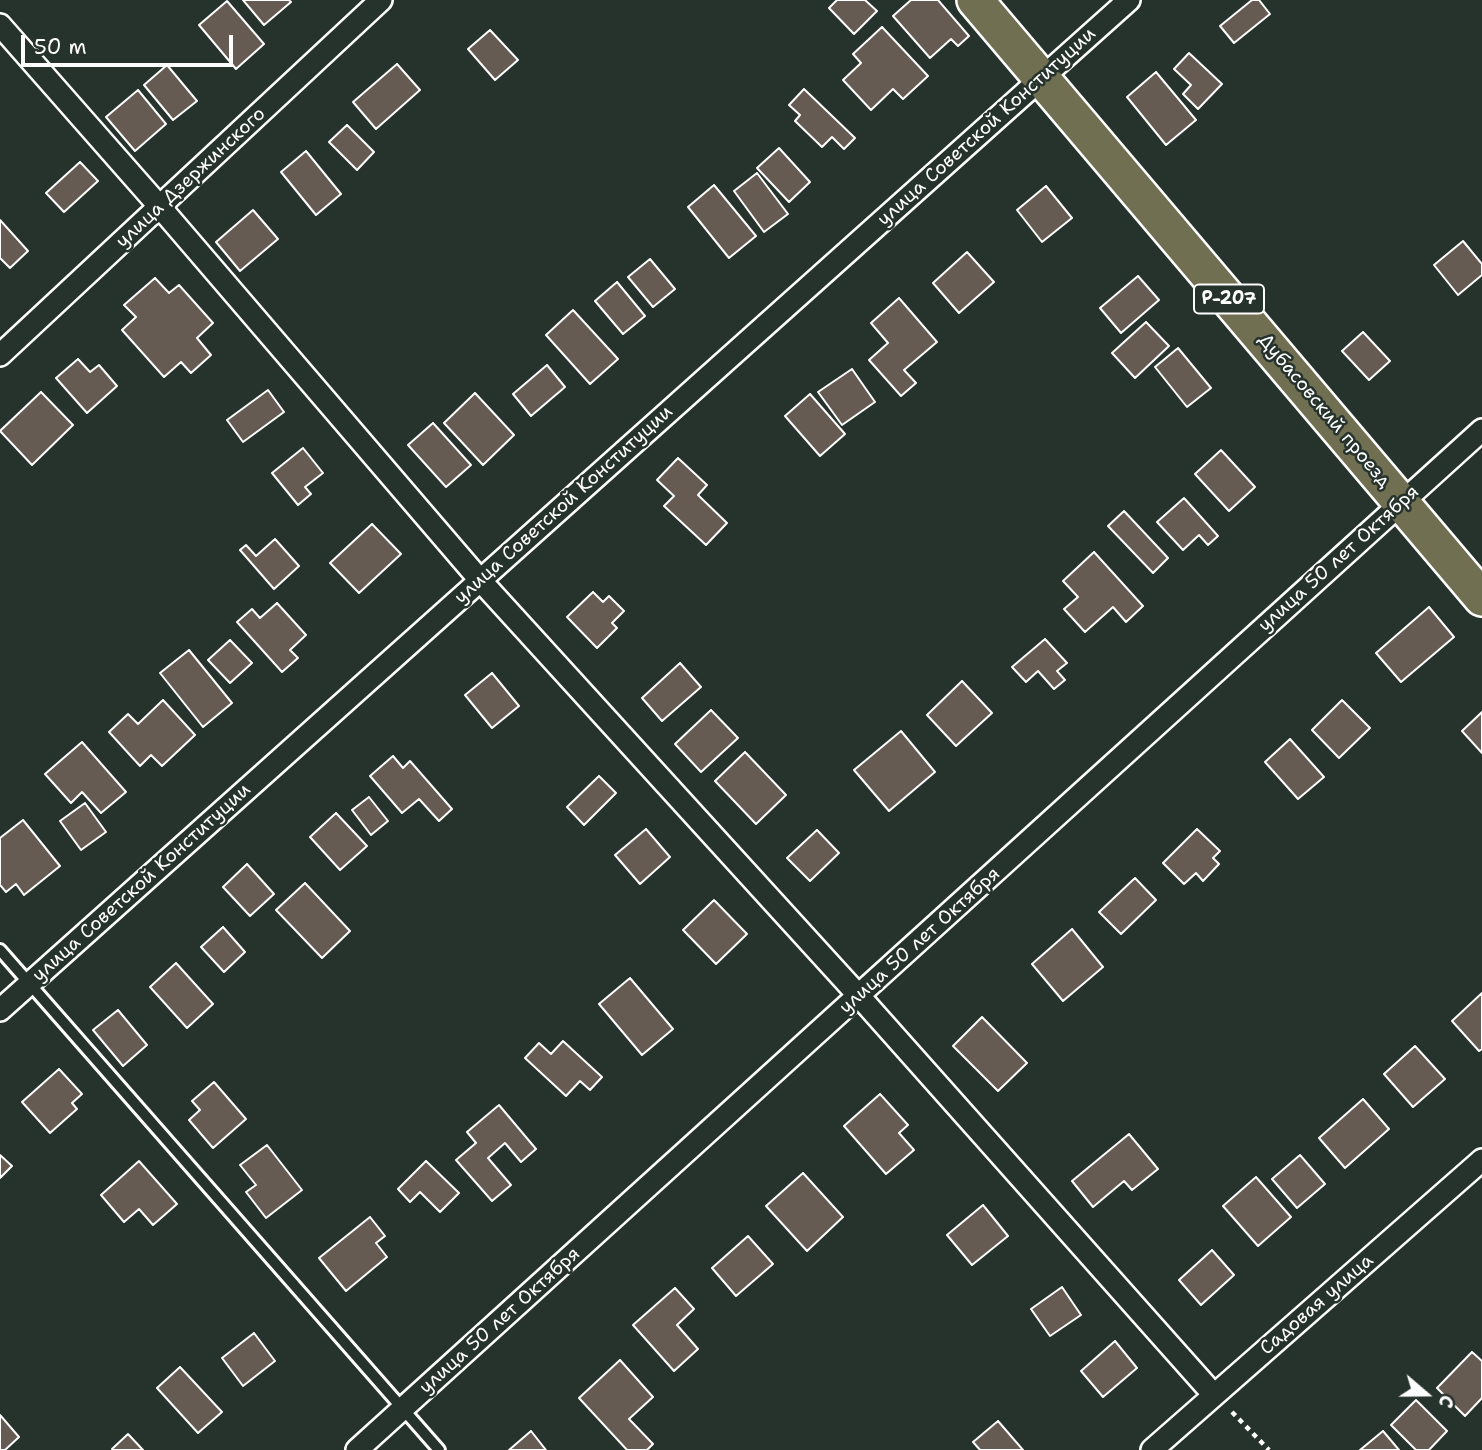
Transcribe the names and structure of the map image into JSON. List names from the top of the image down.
{
  "streets": {
    "main road": ["Р-207", "Дубасовский проезд"],
    "street": [
      "улица Советской Конституции",
      "улица Дзержинского",
      "улица 50 лет Октября",
      "Садовая улица"
    ]
  },
  "crossings": [
    ["улица Советской Конституции", "Дубасовский проезд"],
    ["Дубасовский проезд", "улица 50 лет Октября"]
  ],
  "scale_bar": "50 m",
  "north": "right"
}
